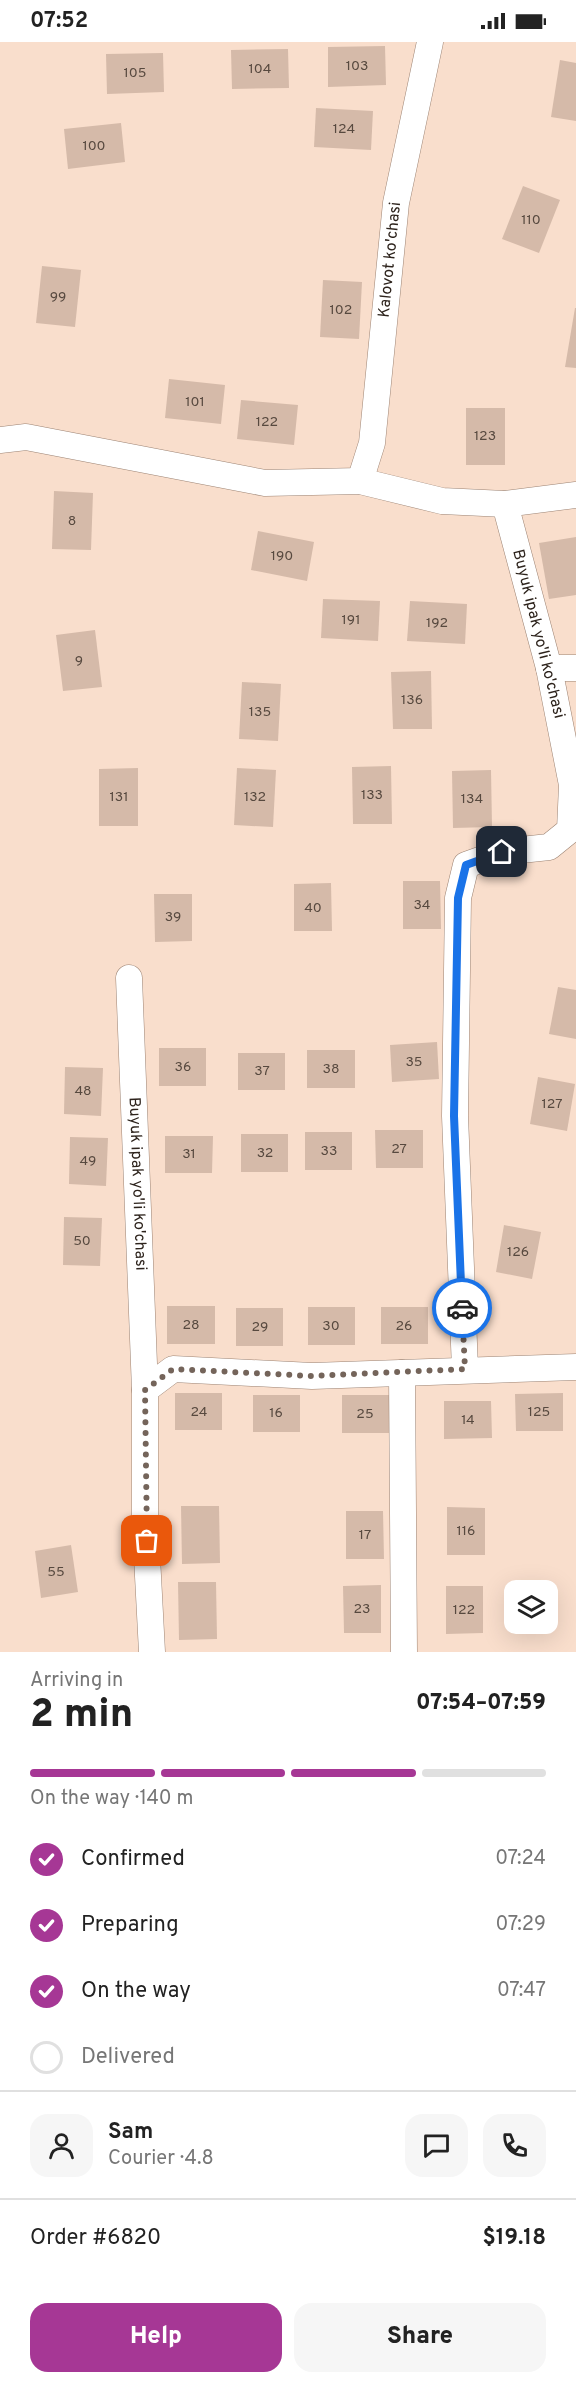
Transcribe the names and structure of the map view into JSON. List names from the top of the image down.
{
  "streets": {
    "street": ["Kalovot ko'chasi", "Buyuk ipak yo'li ko'chasi"]
  },
  "house_numbers": [
    "103",
    "104",
    "105",
    "124",
    "100",
    "110",
    "99",
    "102",
    "101",
    "122",
    "123",
    "8",
    "190",
    "191",
    "192",
    "9",
    "136",
    "135",
    "133",
    "131",
    "132",
    "134",
    "34",
    "40",
    "39",
    "35",
    "36",
    "38",
    "37",
    "48",
    "127",
    "27",
    "33",
    "32",
    "31",
    "49",
    "50",
    "126",
    "28",
    "30",
    "26",
    "29",
    "24",
    "125",
    "16",
    "25",
    "14",
    "116",
    "17",
    "55",
    "23",
    "122"
  ],
  "page": {
    "status": "07:52",
    "heading": ["2 min", "Arriving in", "07:54–07:59"],
    "panel": [
      "Sam",
      "Courier · 4.8",
      "Order #6820",
      "$19.18"
    ],
    "bar": "On the way · 140 m",
    "list": [
      ["Confirmed", "07:24"],
      ["Preparing", "07:29"],
      ["On the way", "07:47"],
      "Delivered"
    ],
    "buttons": ["Help", "Share"]
  }
}
